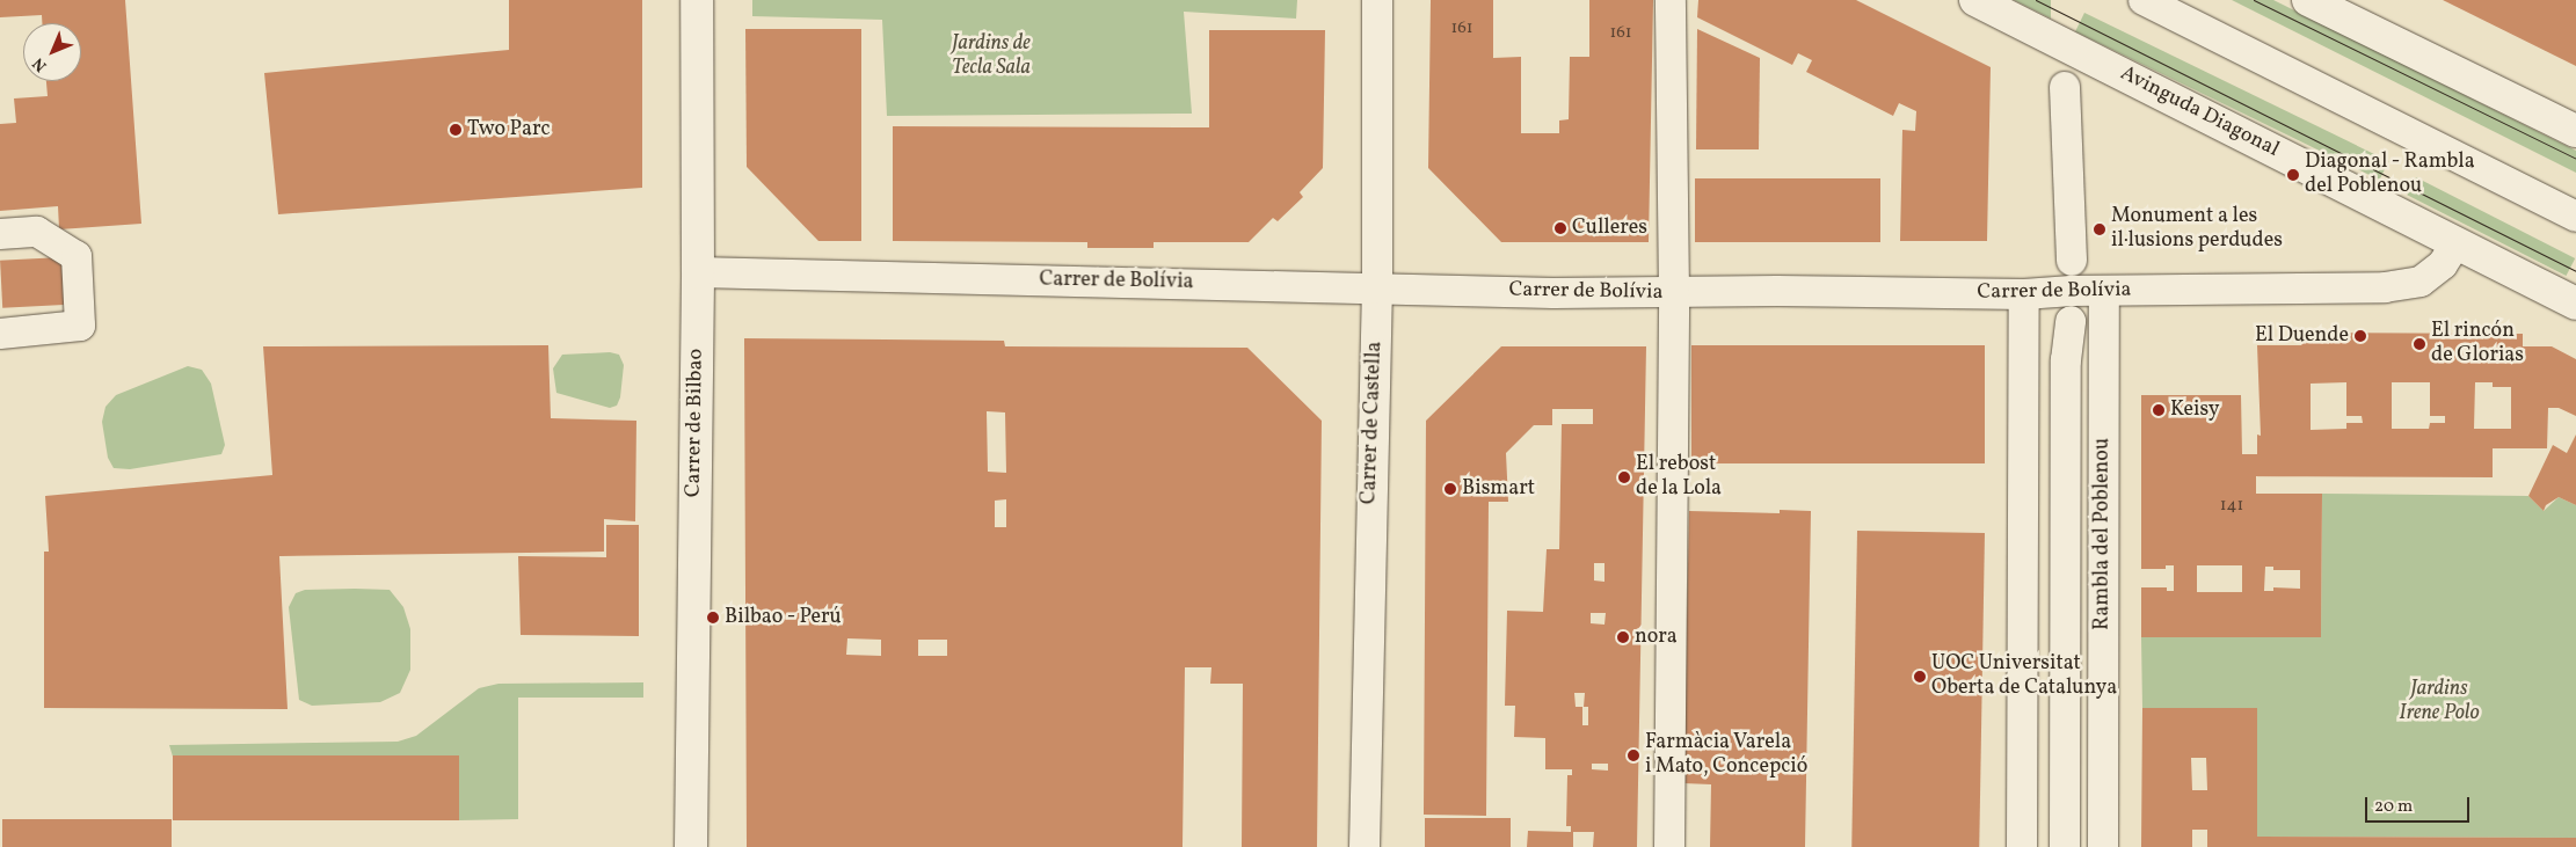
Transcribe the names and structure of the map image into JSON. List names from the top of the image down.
{
  "streets": {
    "street": [
      "Avinguda Diagonal",
      "Carrer de Bolívia",
      "Carrer de Bilbao",
      "Carrer de Castella",
      "Rambla del Poblenou"
    ]
  },
  "crossings": [
    ["Avinguda Diagonal", "Carrer de Bolívia"],
    ["Carrer de Bolívia", "Carrer de Bilbao"],
    ["Carrer de Bolívia", "Carrer de Castella"],
    ["Carrer de Bolívia", "Rambla del Poblenou"]
  ],
  "parks": ["Jardins de Tecla Sala", "Jardins Irene Polo"],
  "places": [
    "Two Parc",
    "Diagonal - Rambla del Poblenou",
    "Culleres",
    "Monument a les il·lusions perdudes",
    "El Duende",
    "El rincón de Glorias",
    "Keisy",
    "El rebost de la Lola",
    "Bismart",
    "Bilbao - Perú",
    "nora",
    "UOC Universitat Oberta de Catalunya",
    "Farmàcia Varela i Mato, Concepció"
  ],
  "house_numbers": ["161", "161", "141"],
  "scale_bar": "20 m",
  "north": "bottom left"
}
